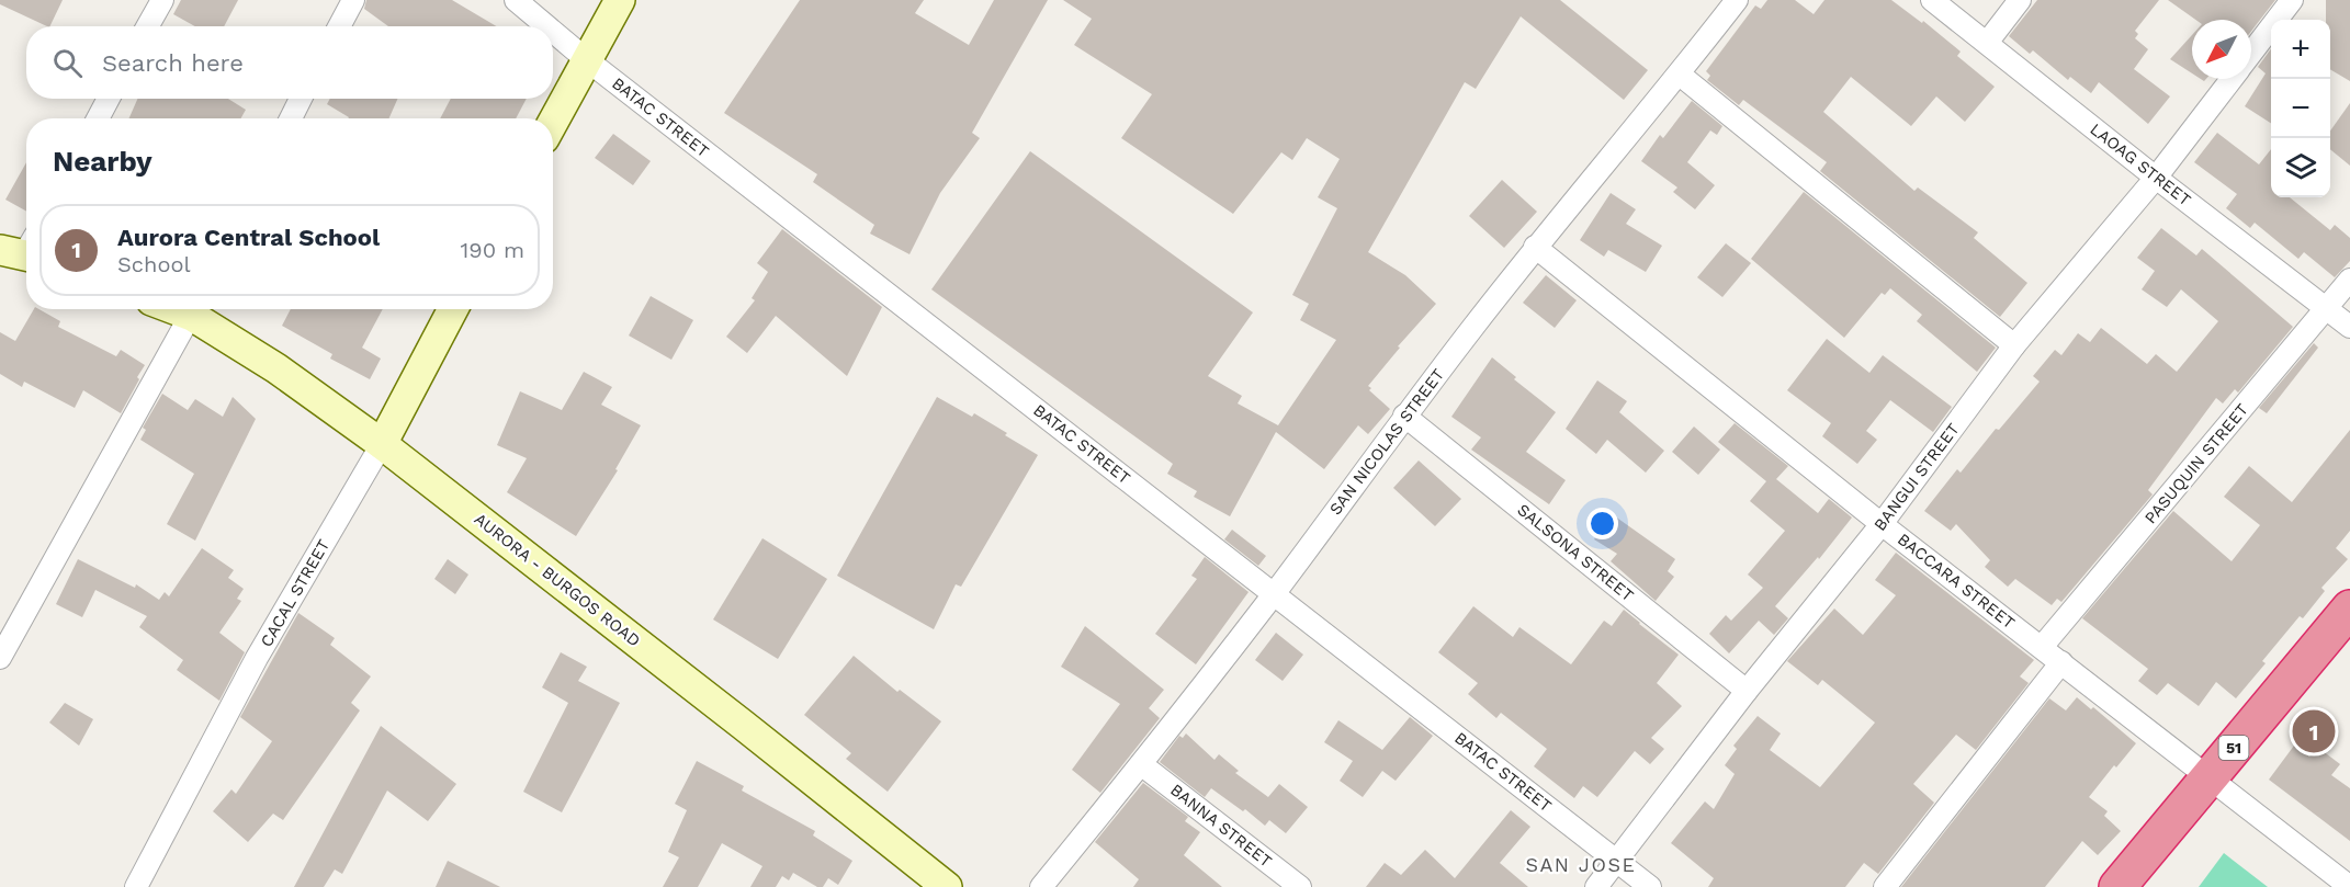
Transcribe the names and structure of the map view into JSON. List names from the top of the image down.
{
  "streets": {
    "highway": ["51"],
    "main road": ["AURORA - BURGOS ROAD", "CACAL STREET"],
    "street": [
      "BATAC STREET",
      "LAOAG STREET",
      "SAN NICOLAS STREET",
      "PASUQUIN STREET",
      "BANGUI STREET",
      "SALSONA STREET",
      "BACCARA STREET",
      "BANNA STREET"
    ]
  },
  "crossings": [
    ["BATAC STREET", "SAN NICOLAS STREET"],
    ["BATAC STREET", "BANGUI STREET"],
    ["LAOAG STREET", "PASUQUIN STREET"],
    ["LAOAG STREET", "BANGUI STREET"],
    ["SAN NICOLAS STREET", "SALSONA STREET"],
    ["SAN NICOLAS STREET", "BACCARA STREET"],
    ["SAN NICOLAS STREET", "BANNA STREET"],
    ["PASUQUIN STREET", "BACCARA STREET"],
    ["BANGUI STREET", "SALSONA STREET"],
    ["BANGUI STREET", "BACCARA STREET"],
    ["AURORA - BURGOS ROAD", "CACAL STREET"],
    ["BACCARA STREET", "51"]
  ],
  "districts": ["SAN JOSE"],
  "north": "bottom left",
  "page": {
    "map_buttons": ["+", "−"],
    "search": "Search here",
    "heading": "Nearby",
    "list": [
      {
        "mark": "1",
        "name": "Aurora Central School",
        "note": "School",
        "value": "190 m"
      }
    ],
    "pins": "1"
  }
}
